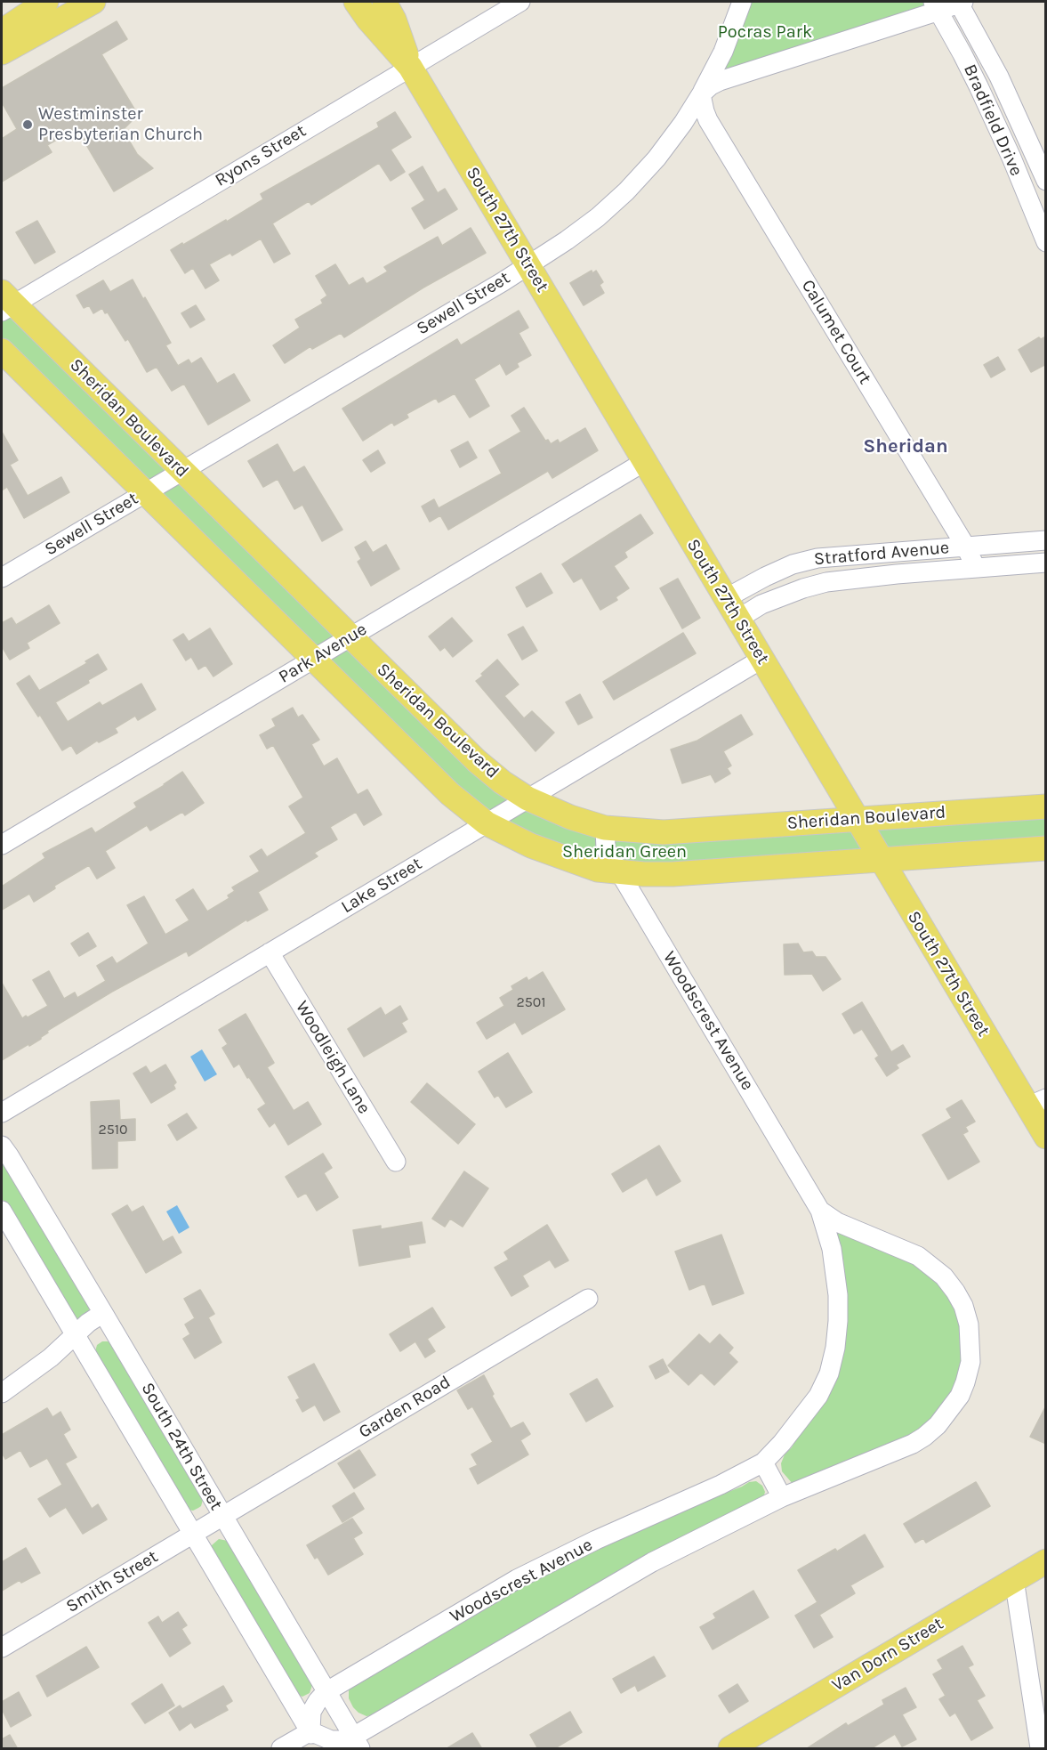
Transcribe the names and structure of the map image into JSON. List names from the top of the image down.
{
  "streets": {
    "main road": ["South 27th Street", "Sheridan Boulevard", "Van Dorn Street"],
    "street": [
      "Bradfield Drive",
      "Ryons Street",
      "Sewell Street",
      "Calumet Court",
      "Stratford Avenue",
      "Park Avenue",
      "Lake Street",
      "Woodscrest Avenue",
      "Woodleigh Lane",
      "Garden Road",
      "South 24th Street",
      "Smith Street"
    ]
  },
  "crossings": [
    ["Bradfield Drive", "Sewell Street"],
    ["Ryons Street", "South 27th Street"],
    ["Ryons Street", "Sheridan Boulevard"],
    ["South 27th Street", "Sewell Street"],
    ["South 27th Street", "Sheridan Boulevard"],
    ["South 27th Street", "Stratford Avenue"],
    ["South 27th Street", "Park Avenue"],
    ["South 27th Street", "Lake Street"],
    ["Sewell Street", "Calumet Court"],
    ["Sewell Street", "Sheridan Boulevard"],
    ["Calumet Court", "Stratford Avenue"],
    ["Sheridan Boulevard", "Park Avenue"],
    ["Sheridan Boulevard", "Lake Street"],
    ["Sheridan Boulevard", "Woodscrest Avenue"],
    ["Lake Street", "Woodleigh Lane"],
    ["Woodscrest Avenue", "South 24th Street"],
    ["Garden Road", "South 24th Street"],
    ["Garden Road", "Smith Street"],
    ["South 24th Street", "Smith Street"]
  ],
  "districts": ["Sheridan"],
  "parks": ["Pocras Park", "Sheridan Green"],
  "places": ["Westminster Presbyterian Church"],
  "house_numbers": ["2501", "2510"]
}
